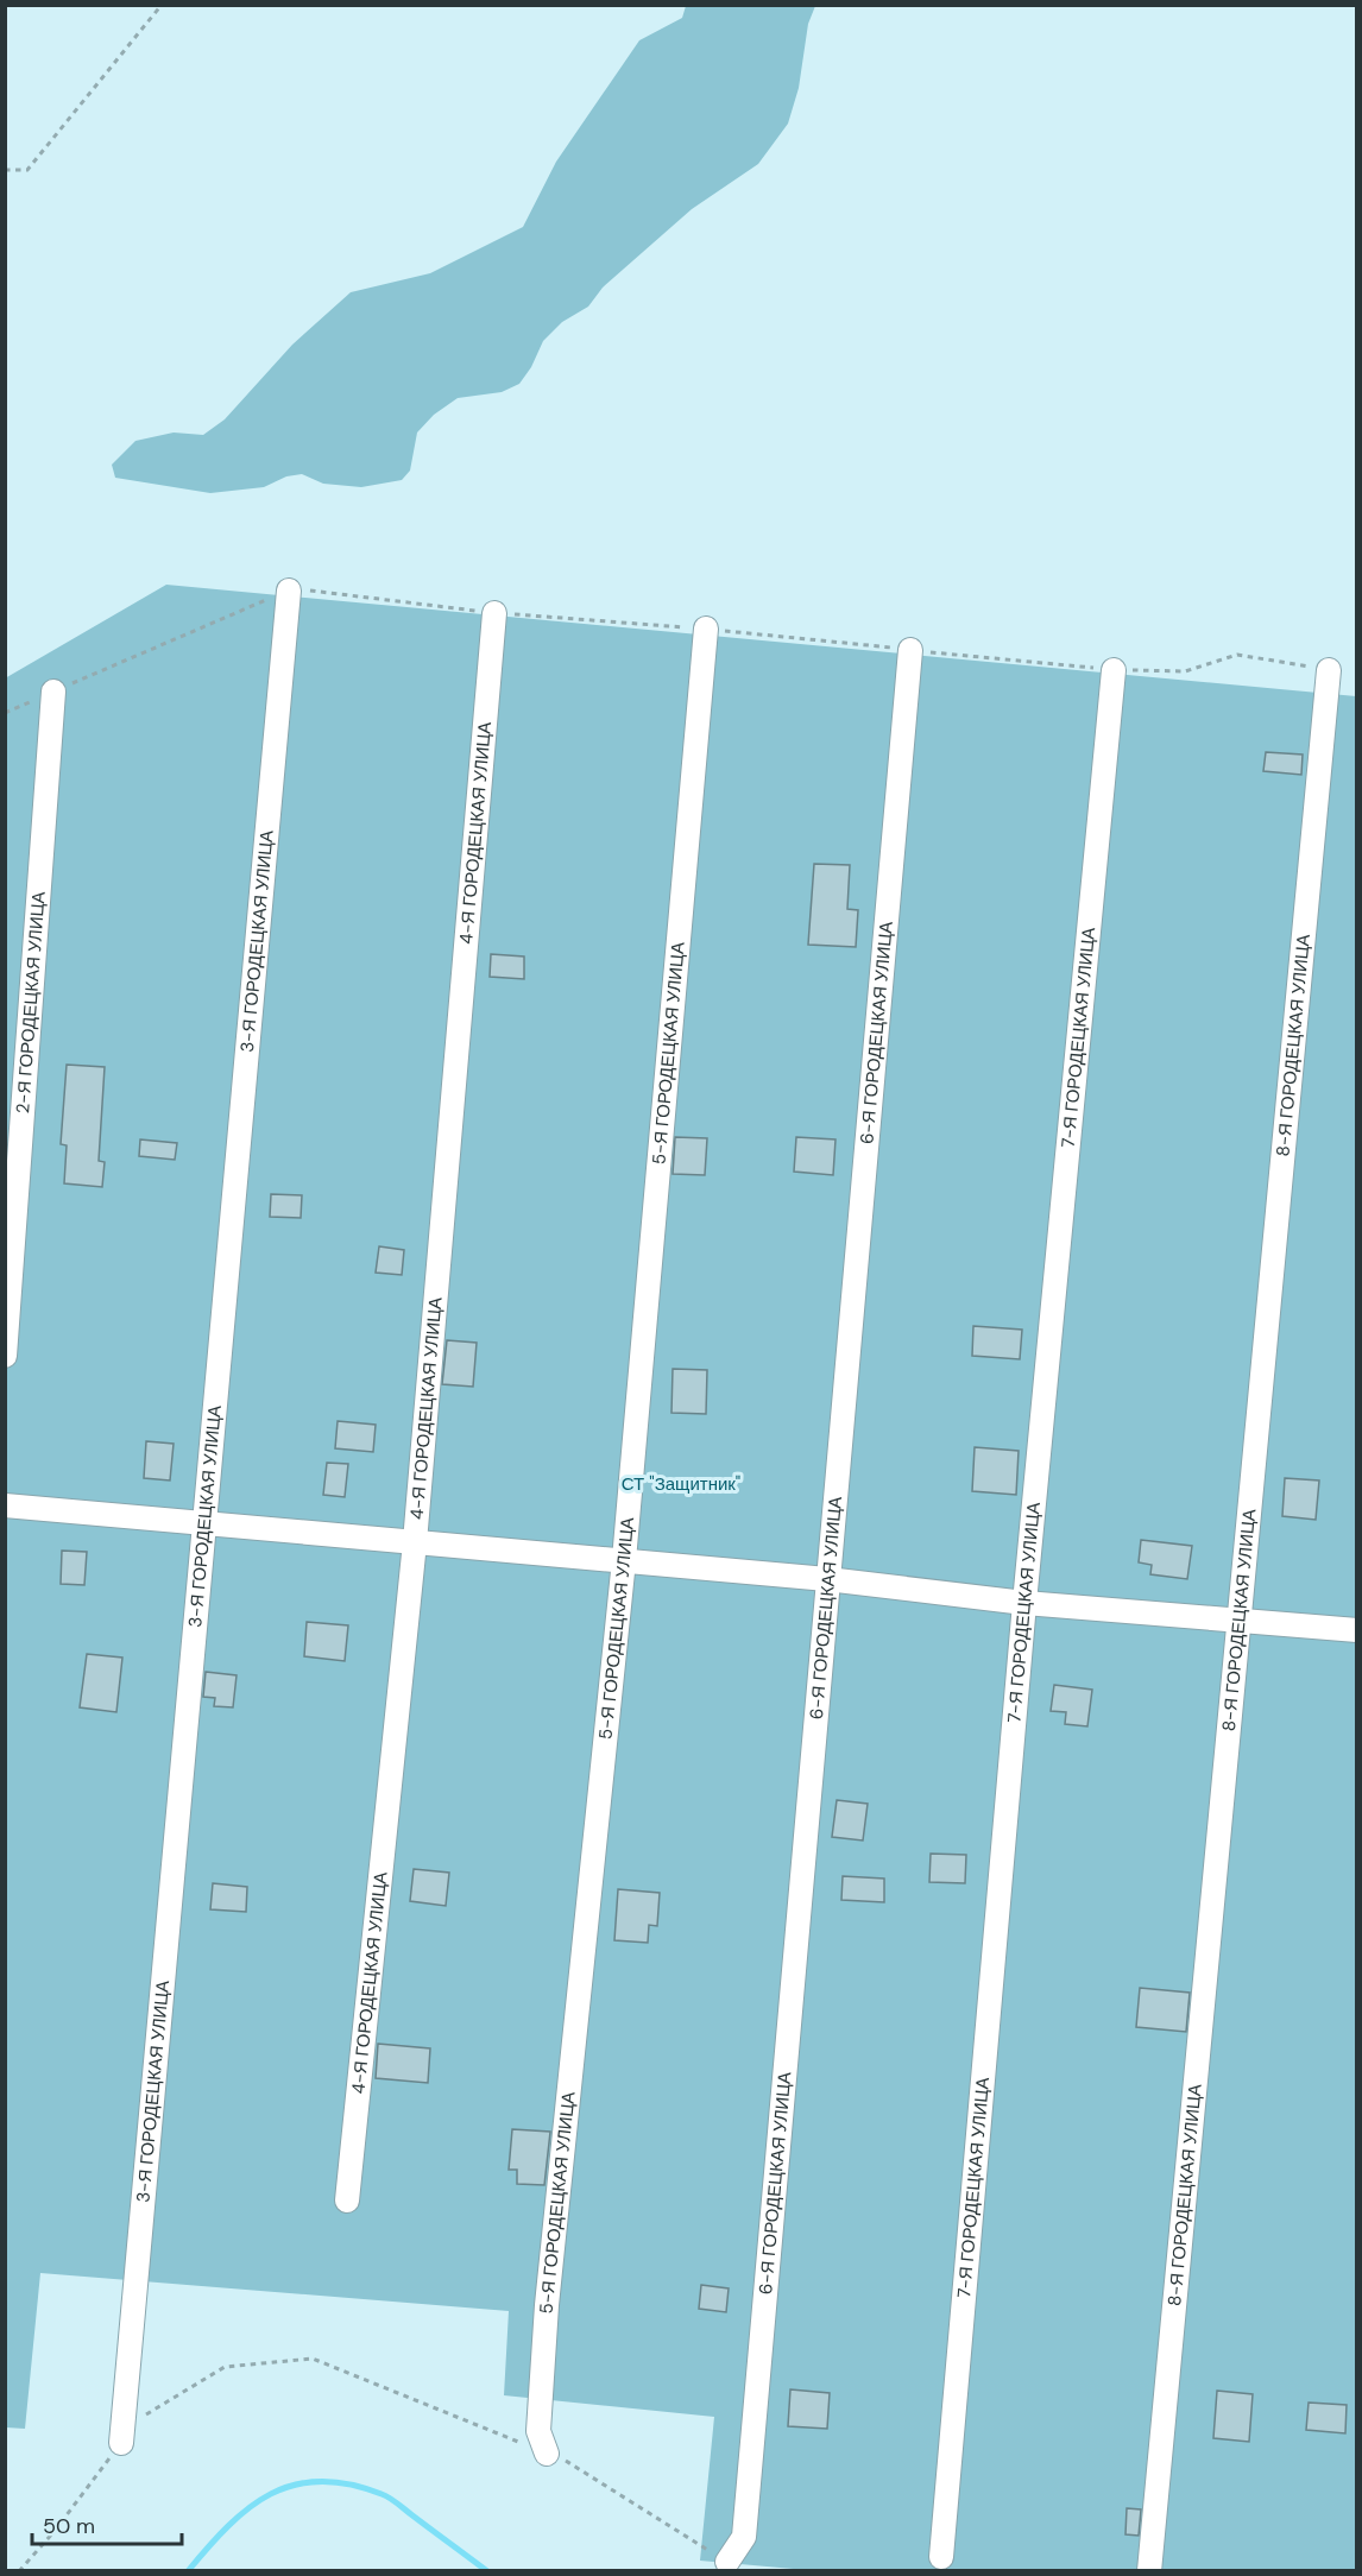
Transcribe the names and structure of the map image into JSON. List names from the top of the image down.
{
  "streets": {
    "street": [
      "4-Я ГОРОДЕЦКАЯ УЛИЦА",
      "3-Я ГОРОДЕЦКАЯ УЛИЦА",
      "2-Я ГОРОДЕЦКАЯ УЛИЦА",
      "6-Я ГОРОДЕЦКАЯ УЛИЦА",
      "7-Я ГОРОДЕЦКАЯ УЛИЦА",
      "8-Я ГОРОДЕЦКАЯ УЛИЦА",
      "5-Я ГОРОДЕЦКАЯ УЛИЦА"
    ]
  },
  "parks": ["СТ \"Защитник\""],
  "scale_bar": "50 m"
}
